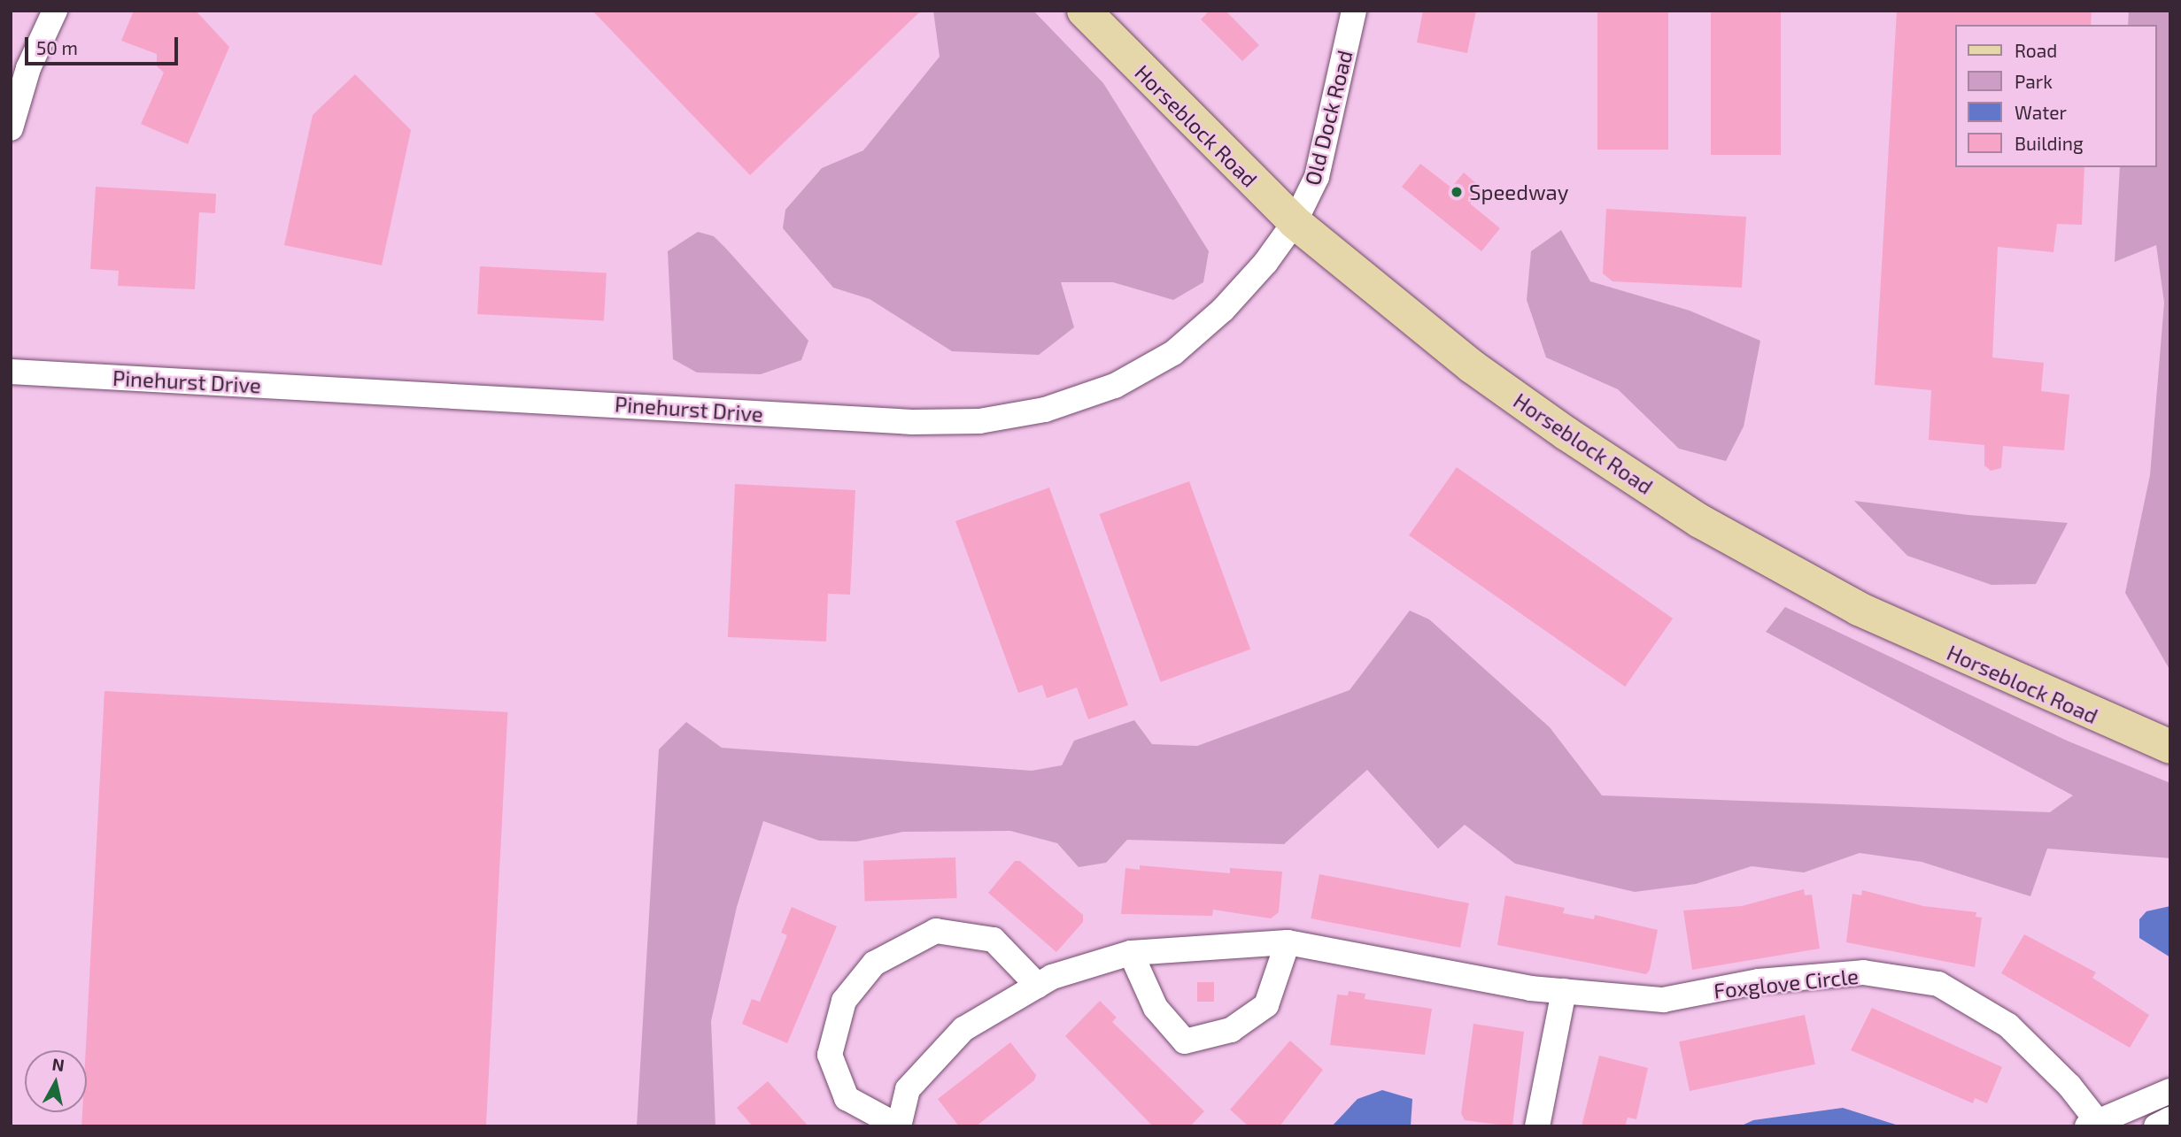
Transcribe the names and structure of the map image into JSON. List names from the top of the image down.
{
  "streets": {
    "main road": ["Horseblock Road"],
    "street": ["Old Dock Road", "Pinehurst Drive", "Foxglove Circle"]
  },
  "crossings": [
    ["Old Dock Road", "Horseblock Road"],
    ["Old Dock Road", "Pinehurst Drive"],
    ["Horseblock Road", "Pinehurst Drive"]
  ],
  "places": ["Speedway"],
  "legend": [
    "Road",
    "Park",
    "Water",
    "Building"
  ],
  "scale_bar": "50 m",
  "north": "top"
}
